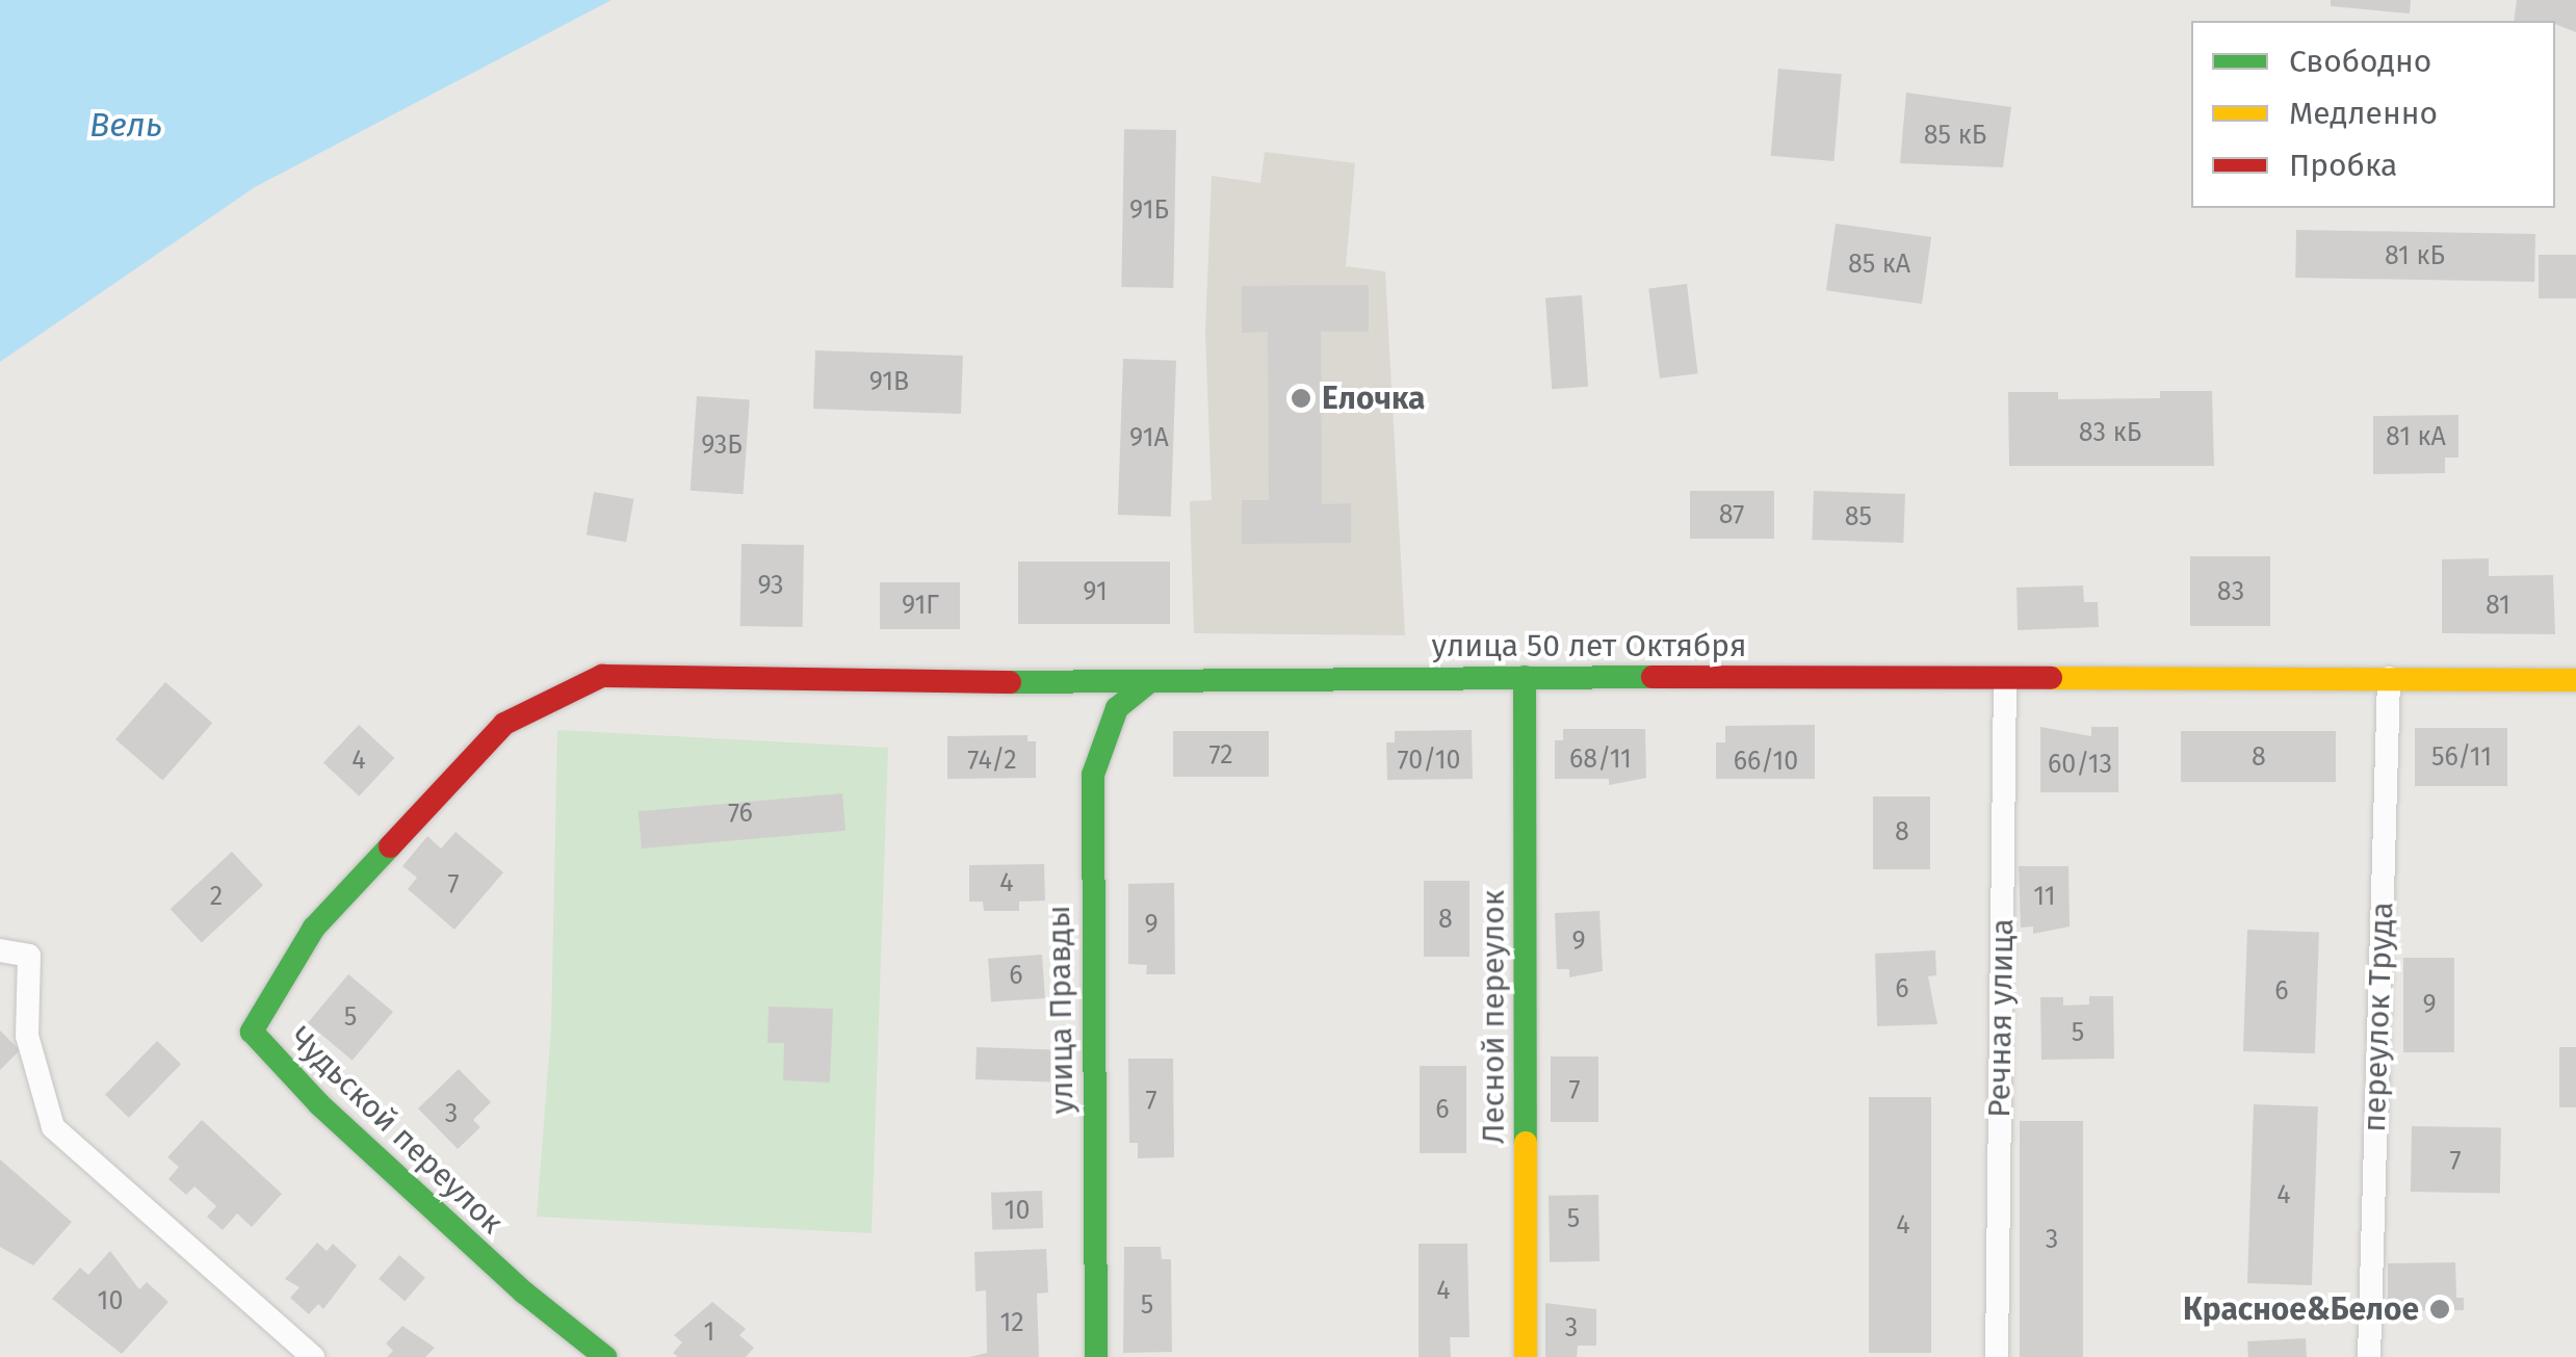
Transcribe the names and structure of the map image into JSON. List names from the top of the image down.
{
  "streets": {
    "street": [
      "улица 50 лет Октября",
      "улица Правды",
      "Лесной переулок",
      "переулок Труда",
      "Речная улица",
      "Чудьской переулок"
    ]
  },
  "crossings": [
    ["улица 50 лет Октября", "улица Правды"],
    ["улица 50 лет Октября", "Лесной переулок"],
    ["улица 50 лет Октября", "переулок Труда"],
    ["улица 50 лет Октября", "Речная улица"],
    ["улица 50 лет Октября", "Чудьской переулок"]
  ],
  "water": ["Вель"],
  "places": ["Елочка", "Красное&Белое"],
  "house_numbers": [
    "85 кБ",
    "91Б",
    "81 кБ",
    "85 кА",
    "91В",
    "83 кБ",
    "81 кА",
    "91А",
    "93Б",
    "87",
    "85",
    "93",
    "91",
    "83",
    "91Г",
    "81",
    "72",
    "8",
    "56/11",
    "68/11",
    "4",
    "74/2",
    "70/10",
    "66/10",
    "60/13",
    "76",
    "8",
    "4",
    "7",
    "2",
    "11",
    "8",
    "9",
    "9",
    "6",
    "6",
    "6",
    "9",
    "5",
    "5",
    "7",
    "7",
    "6",
    "3",
    "7",
    "4",
    "10",
    "5",
    "4",
    "3",
    "4",
    "10",
    "5",
    "12",
    "3",
    "1"
  ],
  "legend": ["Свободно", "Медленно", "Пробка"]
}
